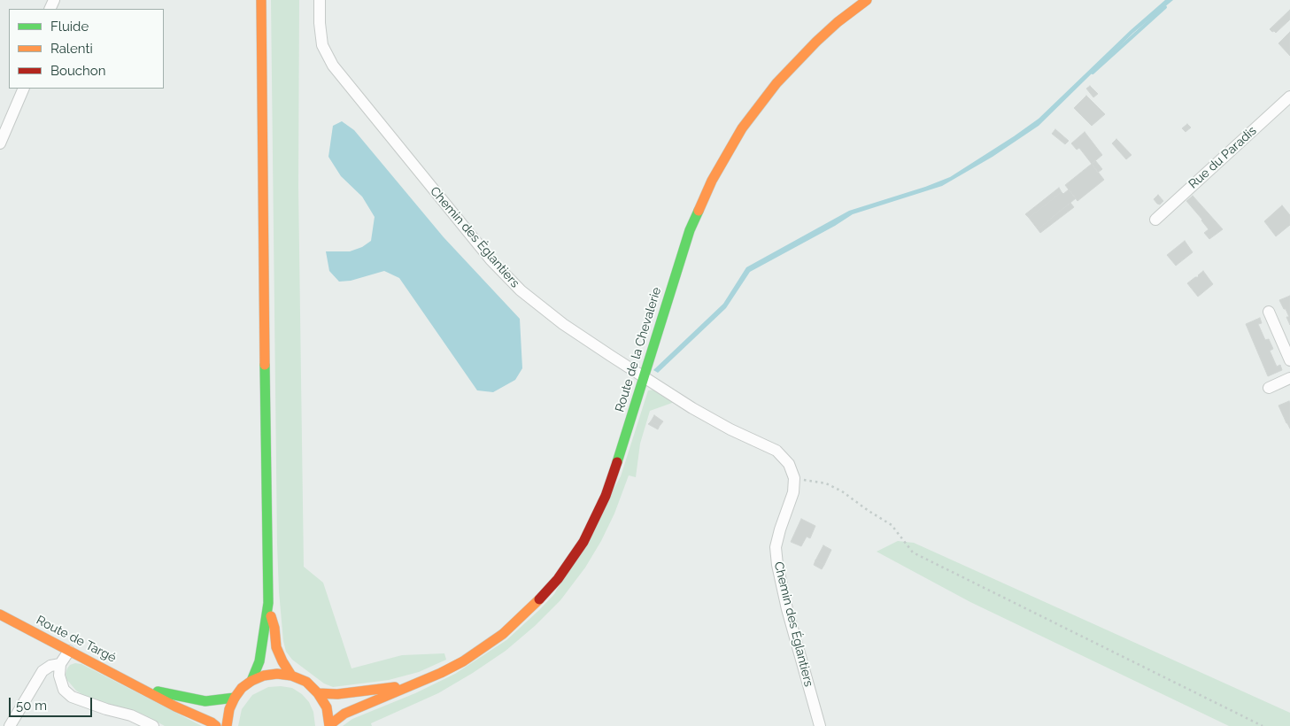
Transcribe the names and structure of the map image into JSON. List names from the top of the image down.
{
  "streets": {
    "street": [
      "Rue du Paradis",
      "Chemin des Églantiers",
      "Route de la Chevalerie",
      "Route de Targé"
    ]
  },
  "crossings": [
    ["Chemin des Églantiers", "Route de la Chevalerie"]
  ],
  "legend": ["Fluide", "Ralenti", "Bouchon"],
  "scale_bar": "50 m"
}
